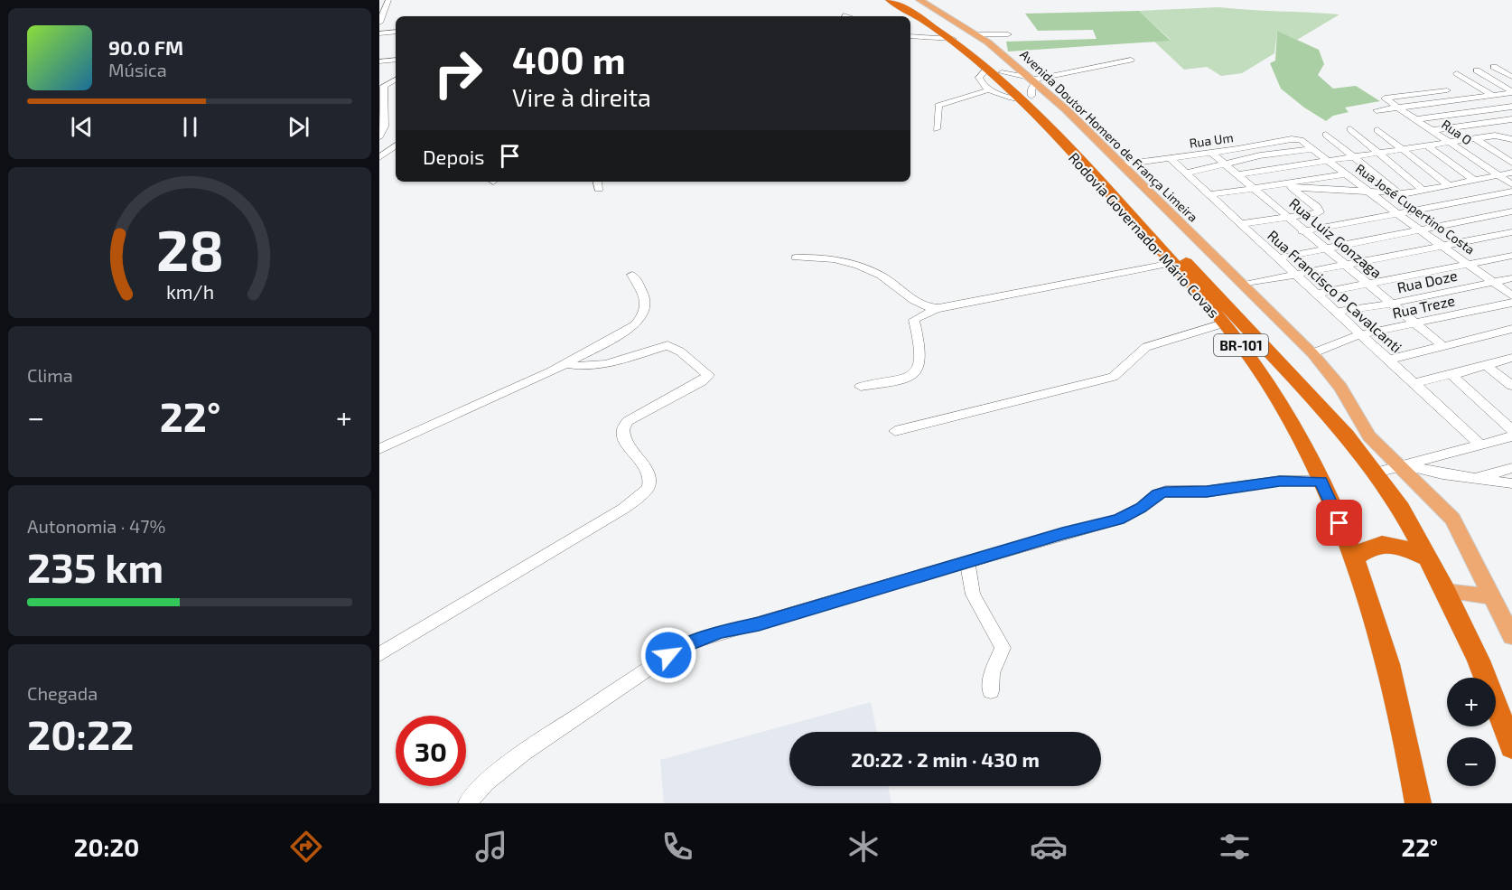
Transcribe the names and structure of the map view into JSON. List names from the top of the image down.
{
  "streets": {
    "highway": ["Rodovia Governador Mário Covas", "BR-101"],
    "main road": ["Avenida Doutor Homero de França Limeira"],
    "street": [
      "Rua O",
      "Rua Um",
      "Rua José Cupertino Costa",
      "Rua Luiz Gonzaga",
      "Rua Doze",
      "Rua Francisco P Cavalcanti",
      "Rua Treze"
    ]
  },
  "crossings": [
    ["Avenida Doutor Homero de França Limeira", "Rua Um"],
    ["Avenida Doutor Homero de França Limeira", "Rodovia Governador Mário Covas"],
    ["Avenida Doutor Homero de França Limeira", "Rua Treze"],
    ["Rua Um", "Rua José Cupertino Costa"],
    ["Rua Um", "Rua Luiz Gonzaga"],
    ["Rua Um", "Rua Francisco P Cavalcanti"],
    ["Rua José Cupertino Costa", "Rua Doze"],
    ["Rua Luiz Gonzaga", "Rua Doze"],
    ["Rua Luiz Gonzaga", "Rua Treze"],
    ["Rua Doze", "Rua Francisco P Cavalcanti"],
    ["Rua Francisco P Cavalcanti", "Rua Treze"]
  ],
  "page": {
    "turn": ["400 m", "Vire à direita"],
    "song": ["90.0 FM", "Música"],
    "then": "Depois",
    "tile": [
      "Clima",
      ["Autonomia · 47%", "235 km"],
      ["Chegada", "20:22"]
    ],
    "heat": ["−", "22°", "+"],
    "map_buttons": ["+", "−"],
    "limit": "30",
    "trip": "20:22 · 2 min · 430 m",
    "tabs": ["20:20", "22°"],
    "gauge": ["28", "km/h"]
  }
}
